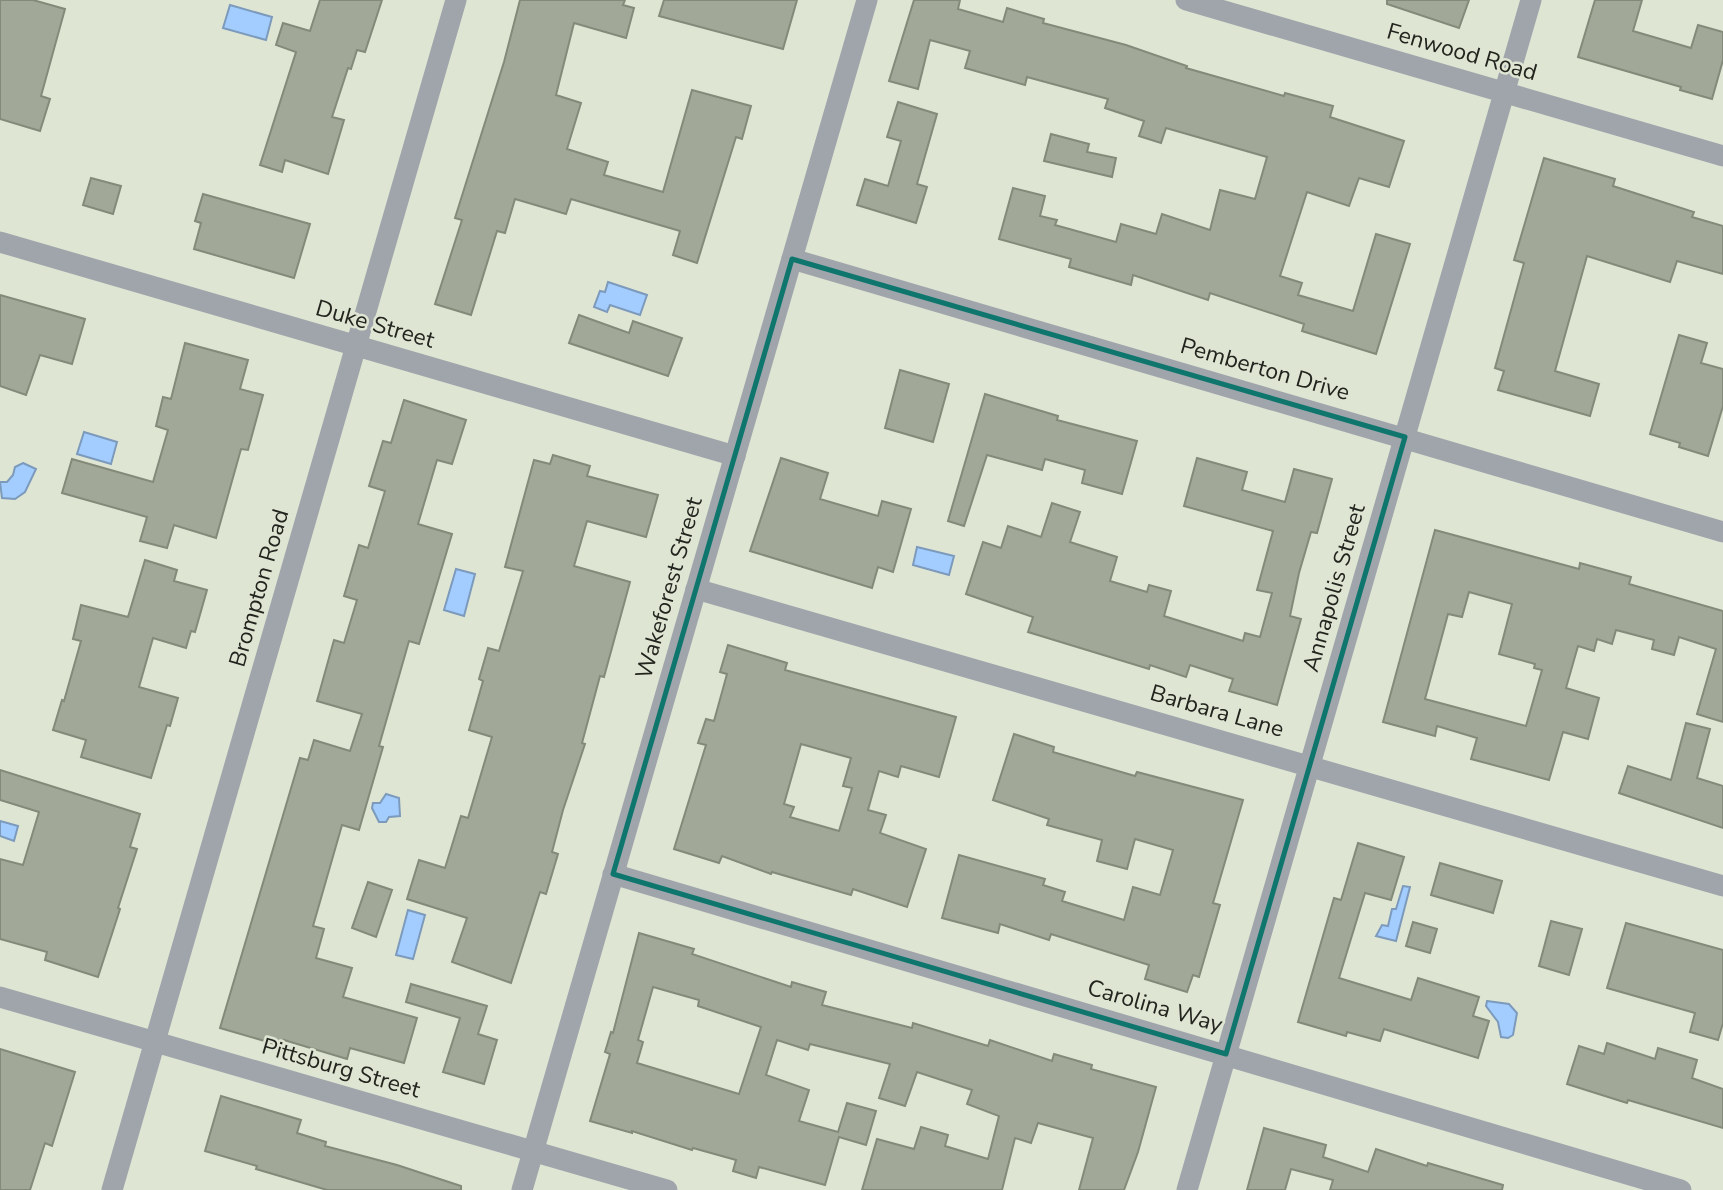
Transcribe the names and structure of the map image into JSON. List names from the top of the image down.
{
  "streets": {
    "street": [
      "Fenwood Road",
      "Duke Street",
      "Pemberton Drive",
      "Brompton Road",
      "Wakeforest Street",
      "Annapolis Street",
      "Barbara Lane",
      "Carolina Way",
      "Pittsburg Street"
    ]
  },
  "crossings": [
    ["Fenwood Road", "Annapolis Street"],
    ["Duke Street", "Brompton Road"],
    ["Duke Street", "Wakeforest Street"],
    ["Pemberton Drive", "Wakeforest Street"],
    ["Pemberton Drive", "Annapolis Street"],
    ["Brompton Road", "Pittsburg Street"],
    ["Wakeforest Street", "Barbara Lane"],
    ["Wakeforest Street", "Carolina Way"],
    ["Wakeforest Street", "Pittsburg Street"],
    ["Annapolis Street", "Barbara Lane"],
    ["Annapolis Street", "Carolina Way"]
  ]
}
